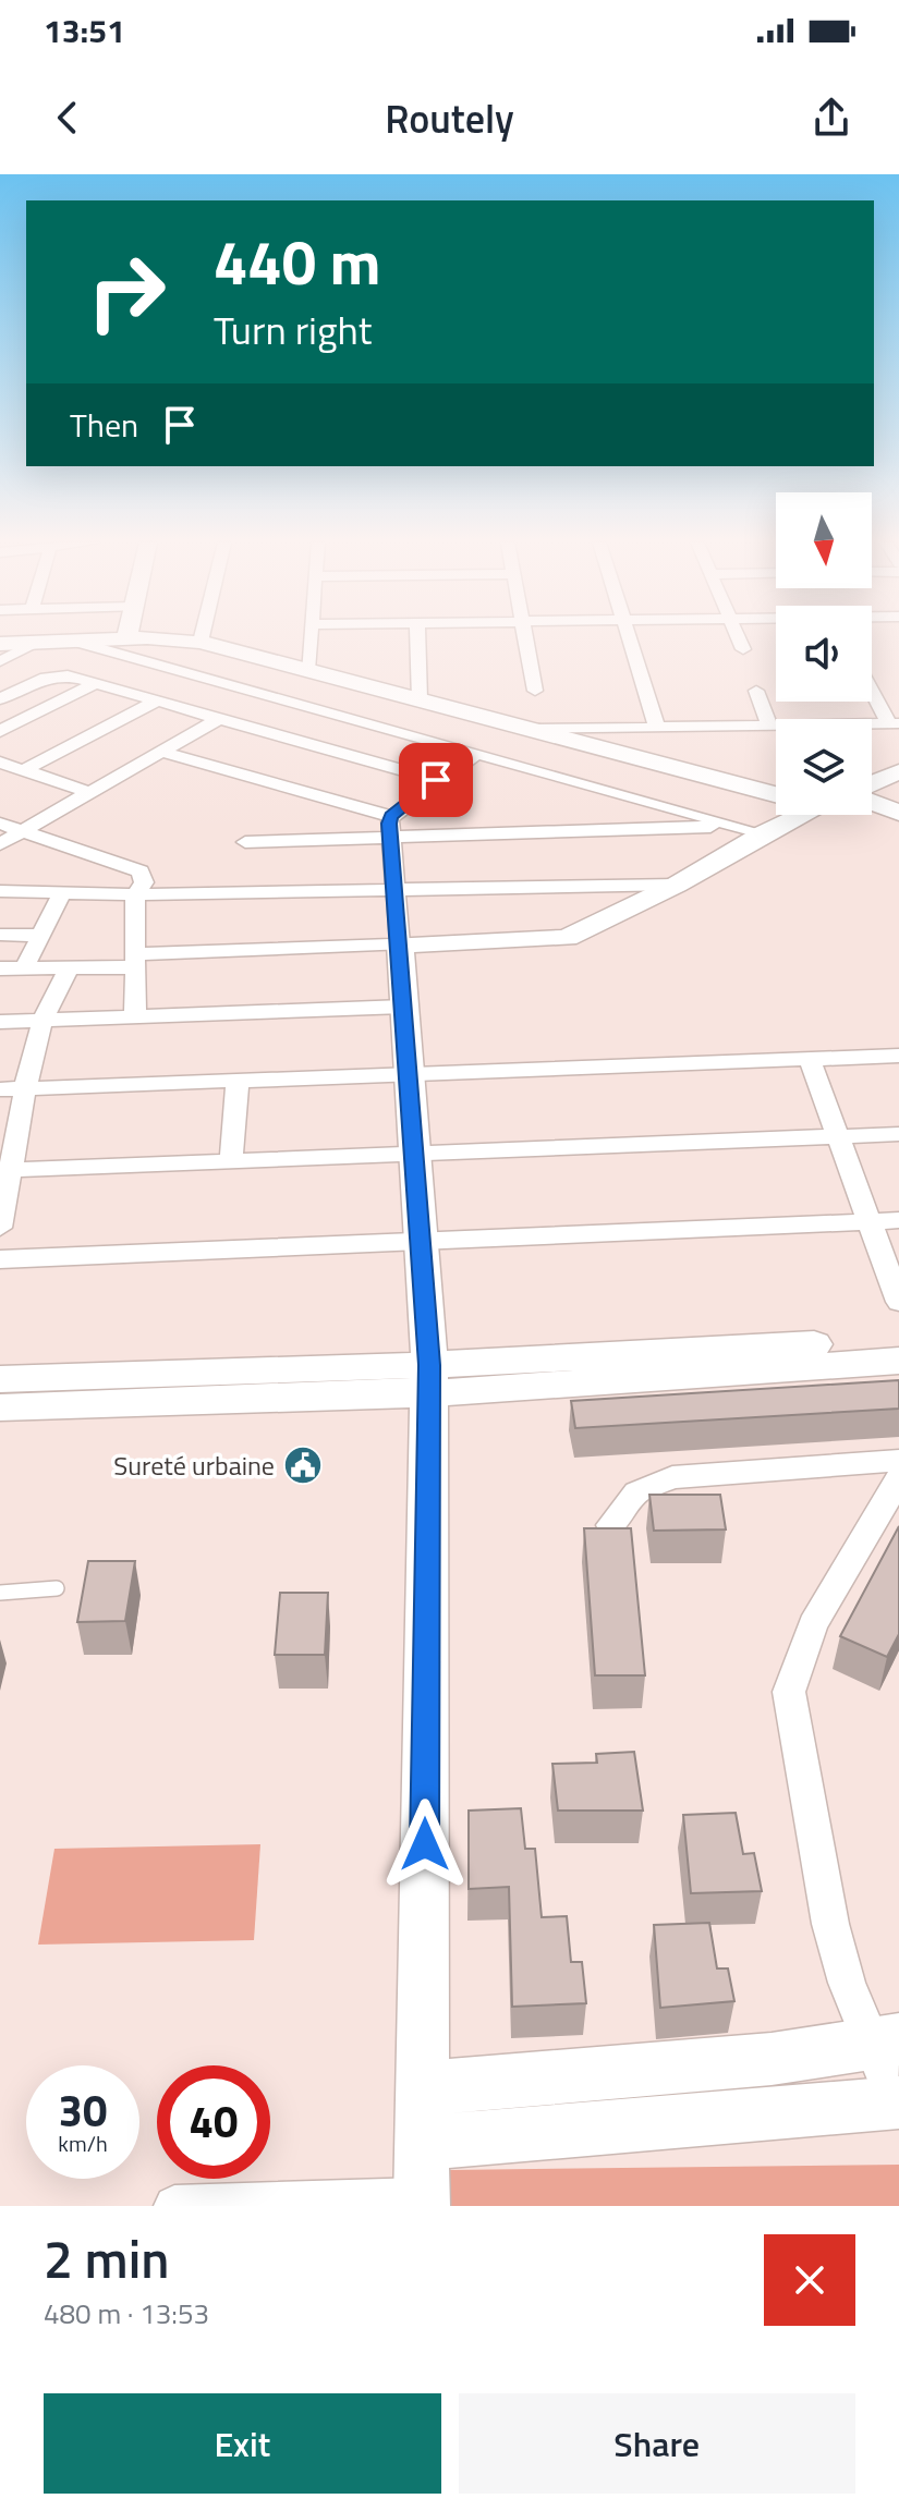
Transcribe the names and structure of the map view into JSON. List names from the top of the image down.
{
  "places": {
    "public building": ["Sureté urbaine"]
  },
  "north": "bottom",
  "page": {
    "status": "13:51",
    "header": "Routely",
    "turn": ["440 m", "Turn right"],
    "then": "Then",
    "speed": "30 km/h",
    "limit": "40",
    "heading": ["2 min", "480 m · 13:53"],
    "buttons": ["Exit", "Share"]
  }
}
